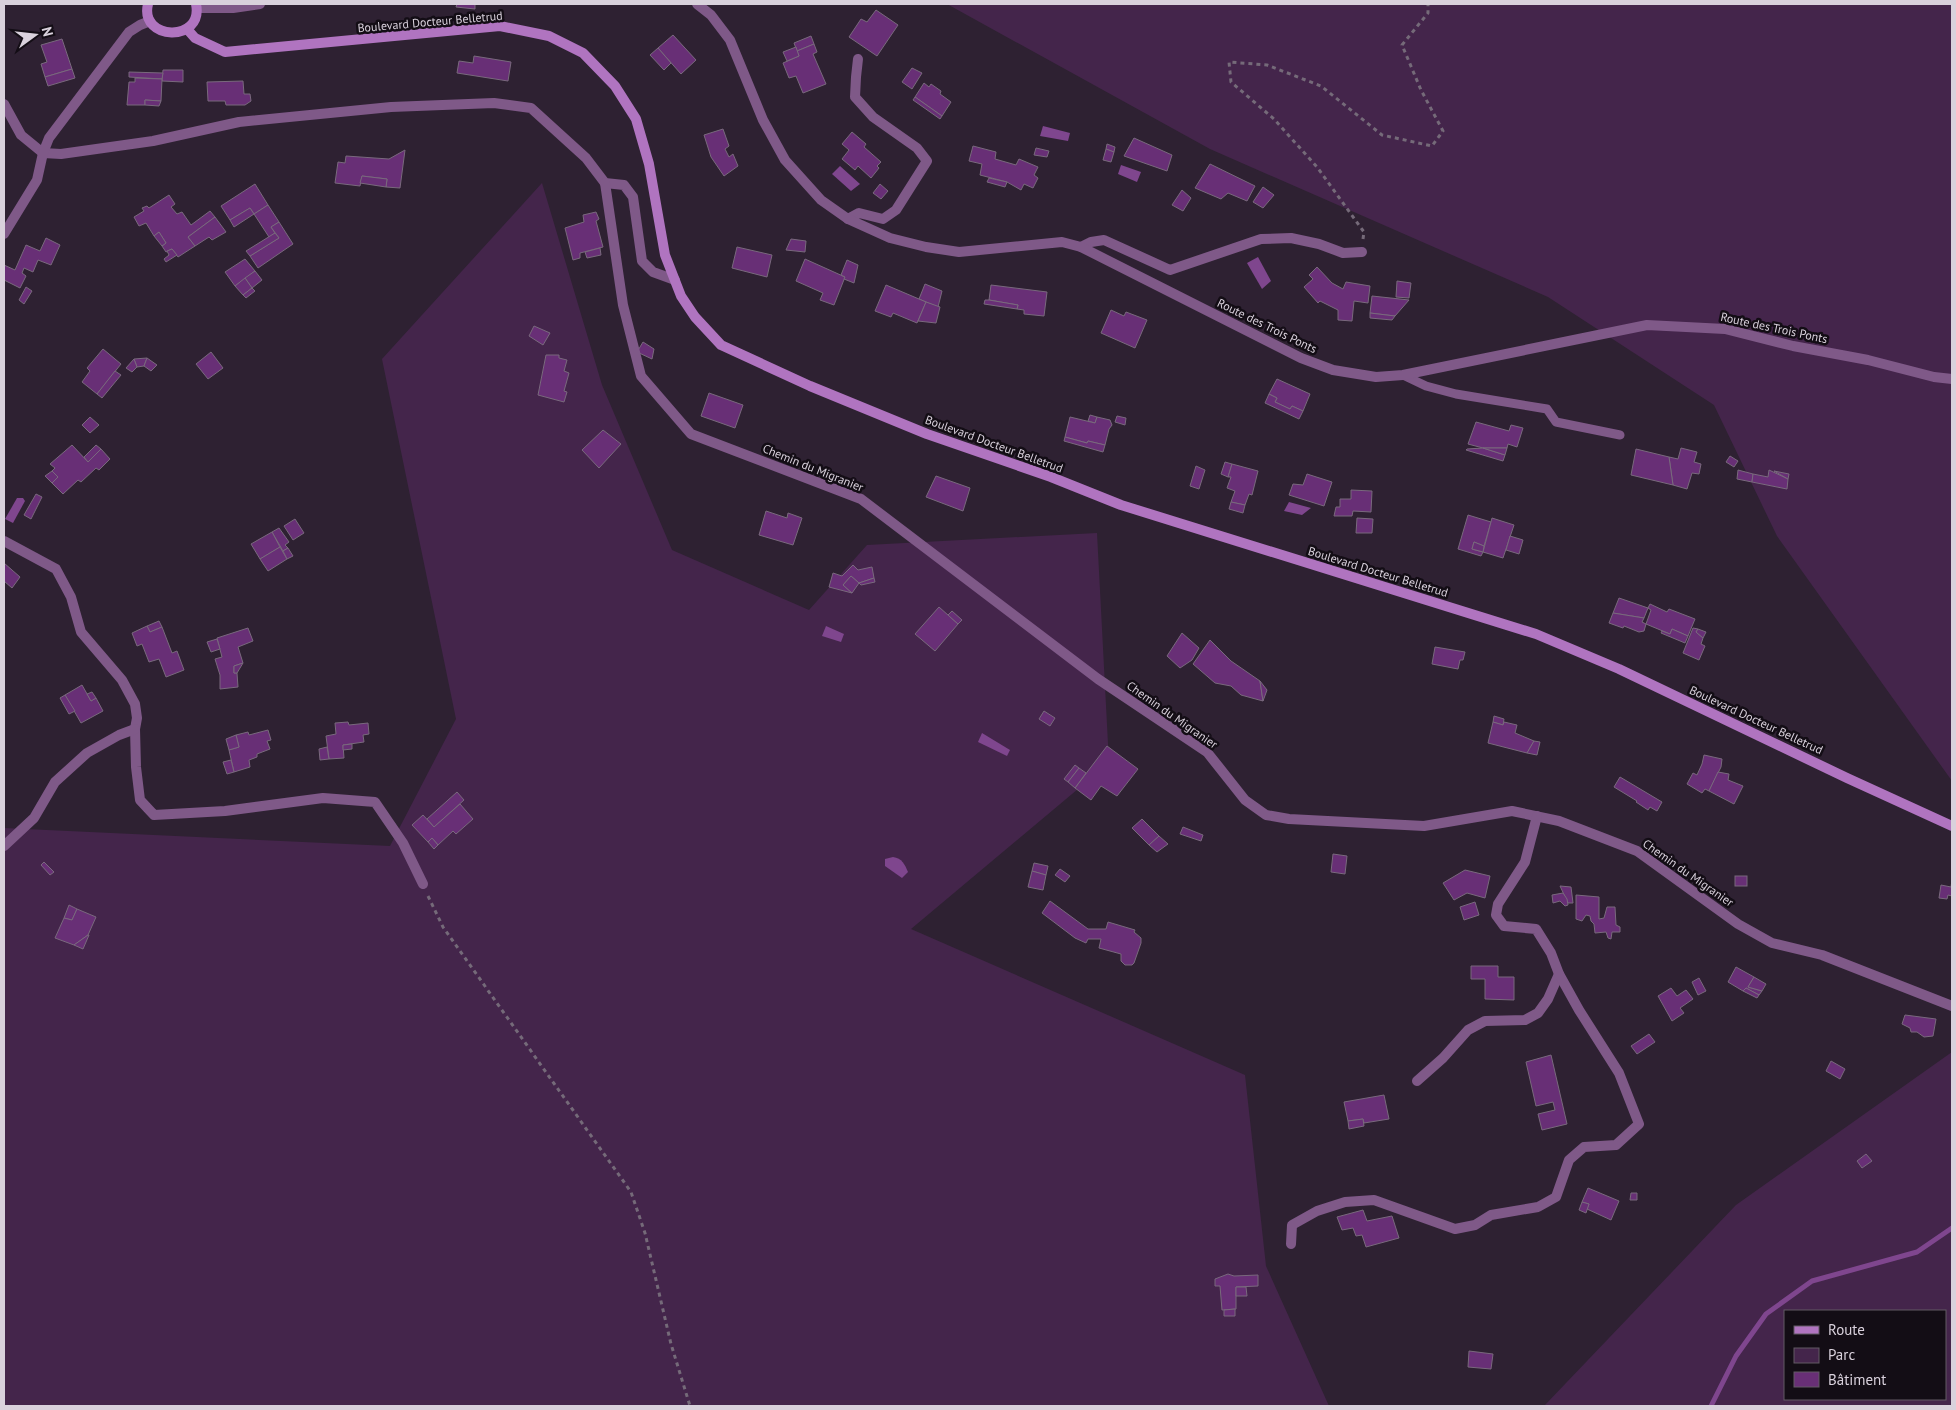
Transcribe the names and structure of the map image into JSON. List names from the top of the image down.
{
  "streets": {
    "main road": ["Boulevard Docteur Belletrud"],
    "street": ["Route des Trois Ponts", "Chemin du Migranier"]
  },
  "legend": ["Route", "Parc", "Bâtiment"],
  "north": "right"
}
